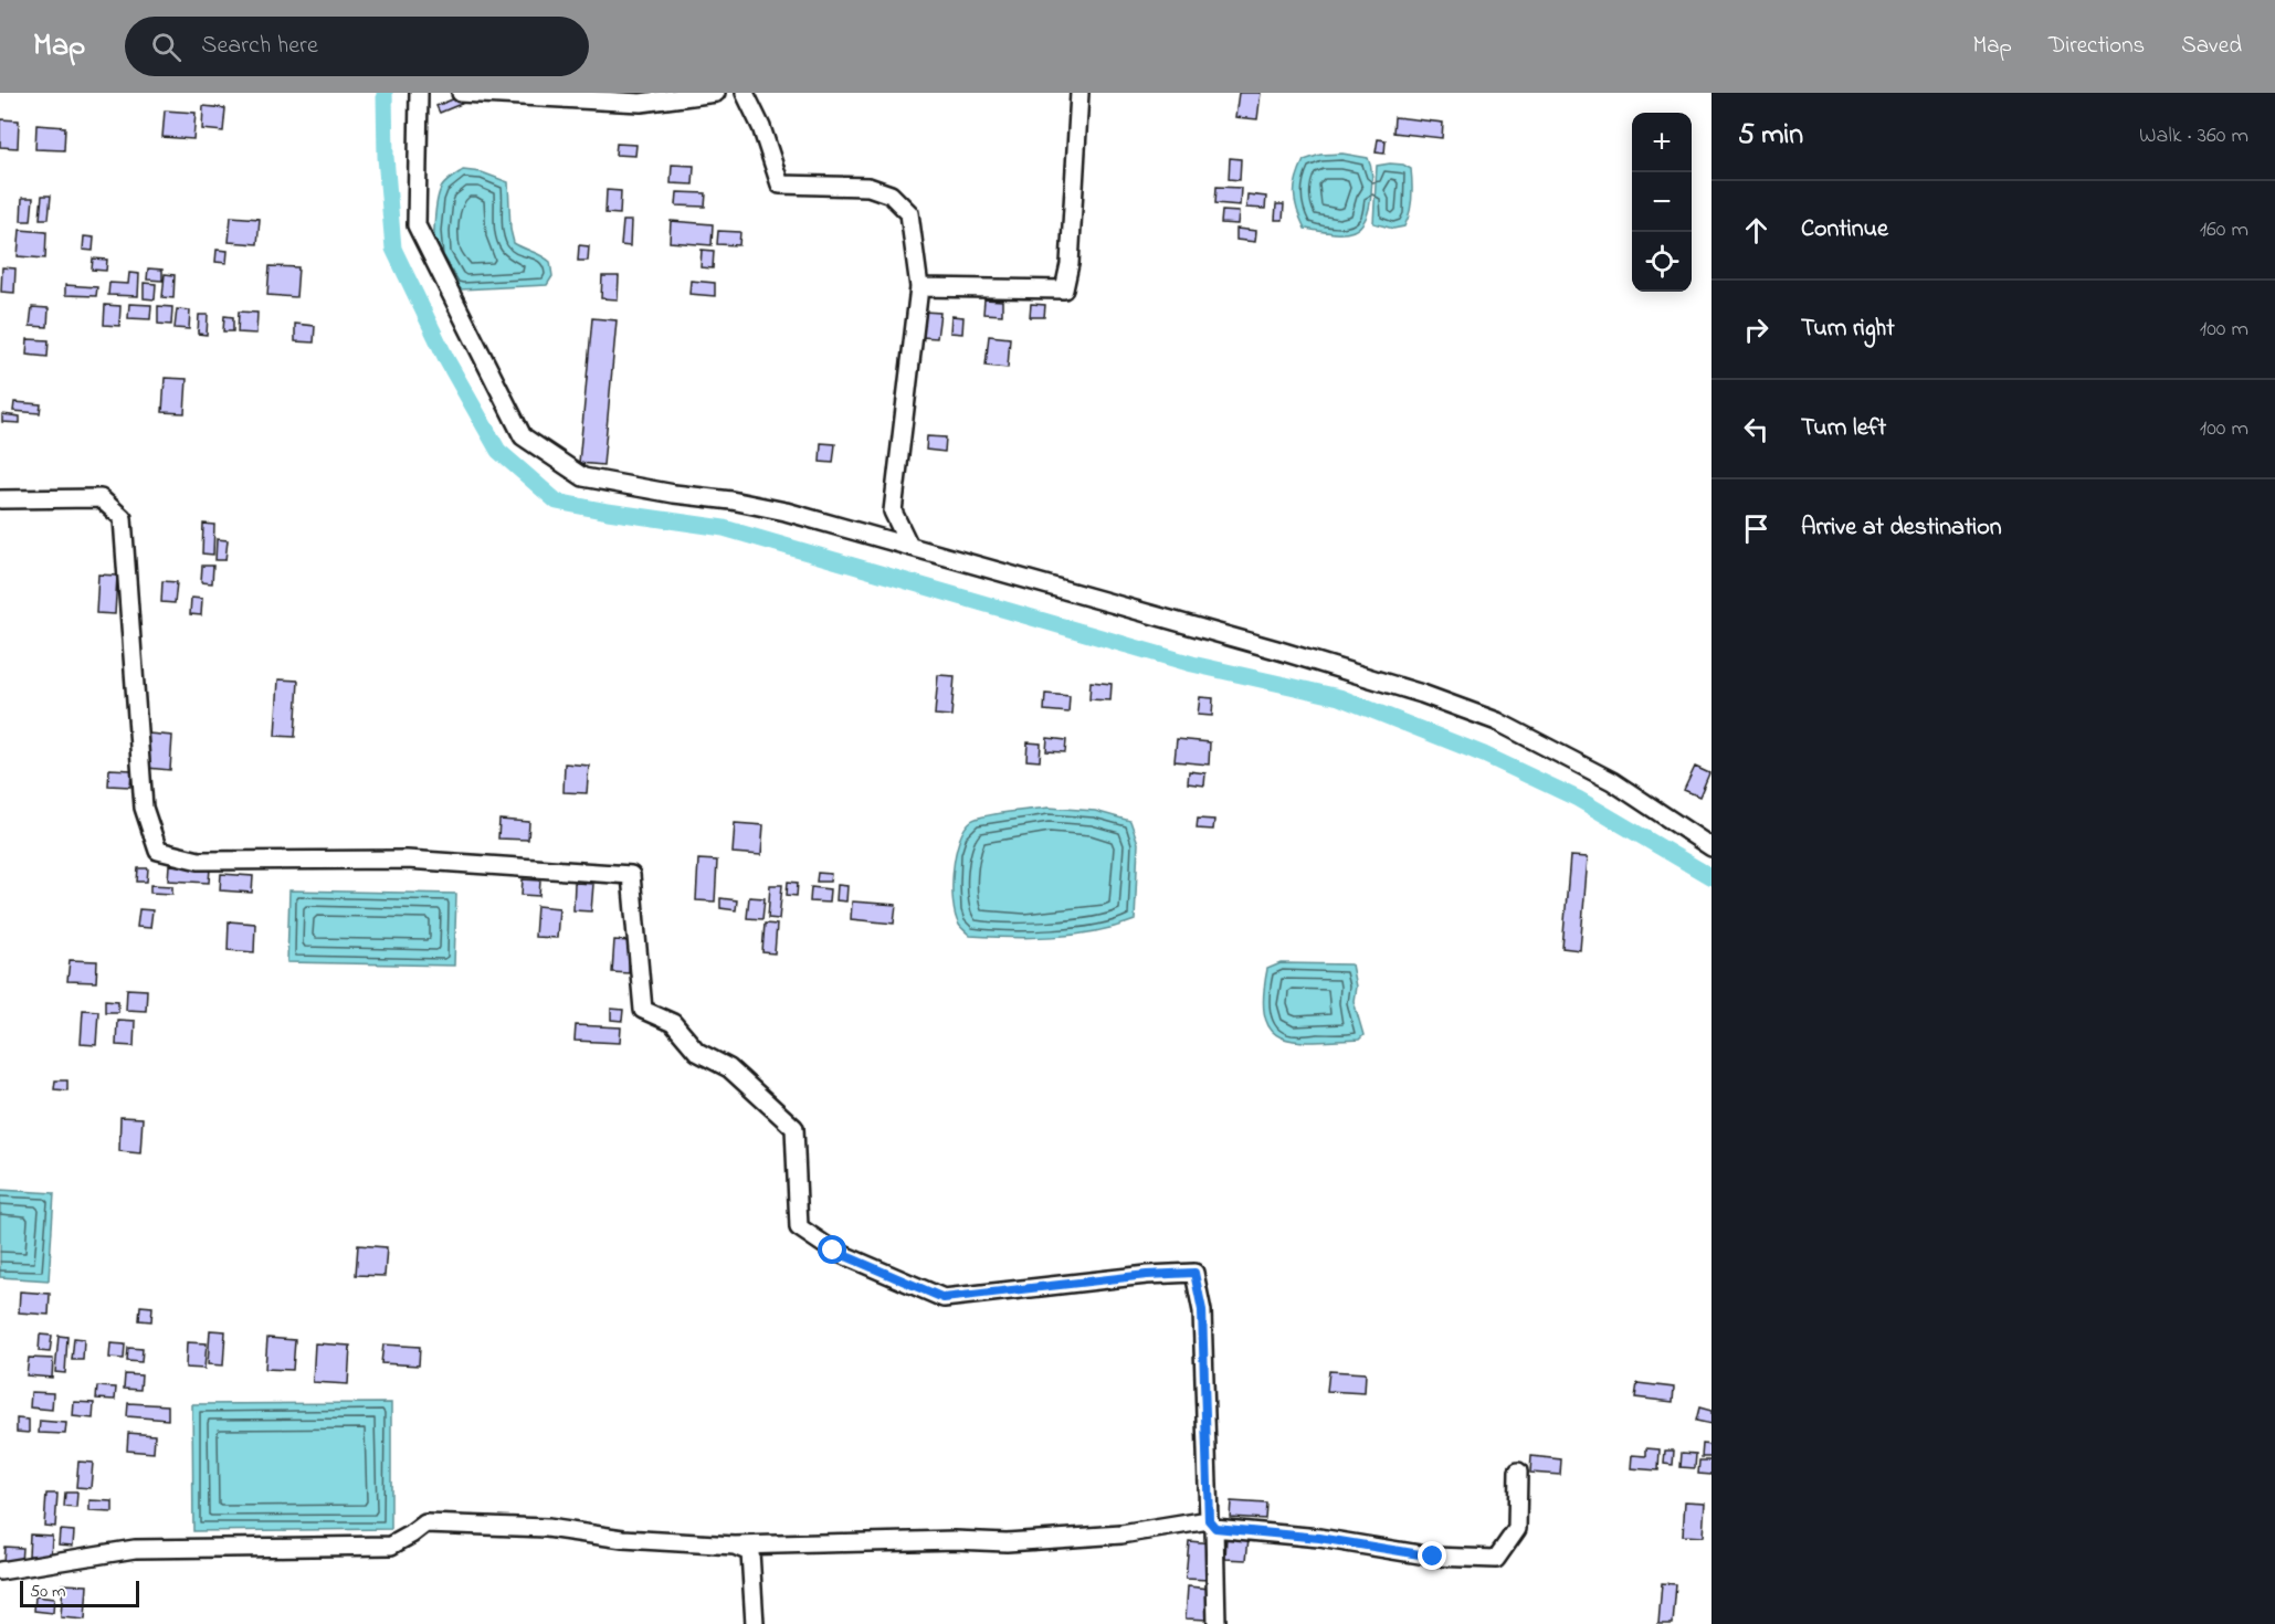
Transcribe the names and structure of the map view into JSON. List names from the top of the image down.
{
  "scale_bar": "50 m",
  "page": {
    "header": "Map",
    "search": "Search here",
    "nav": ["Map", "Directions", "Saved"],
    "heading": ["5 min", "Walk · 360 m"],
    "map_buttons": ["+", "−"],
    "list": [
      ["Continue", "160 m"],
      ["Turn right", "100 m"],
      ["Turn left", "100 m"],
      "Arrive at destination"
    ],
    "scale": "50 m"
  }
}
